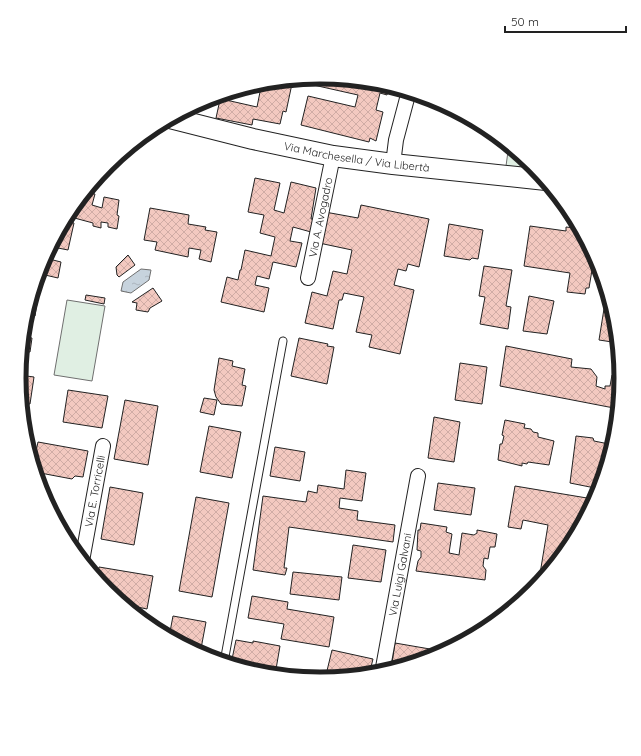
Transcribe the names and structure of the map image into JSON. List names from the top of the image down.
{
  "streets": {
    "street": [
      "Via Marchesella / Via Libertà",
      "Via A. Avogadro",
      "Via E. Torricelli",
      "Via Luigi Galvani"
    ]
  },
  "crossings": [
    ["Via Marchesella / Via Libertà", "Via A. Avogadro"]
  ],
  "scale_bar": "50 m"
}
